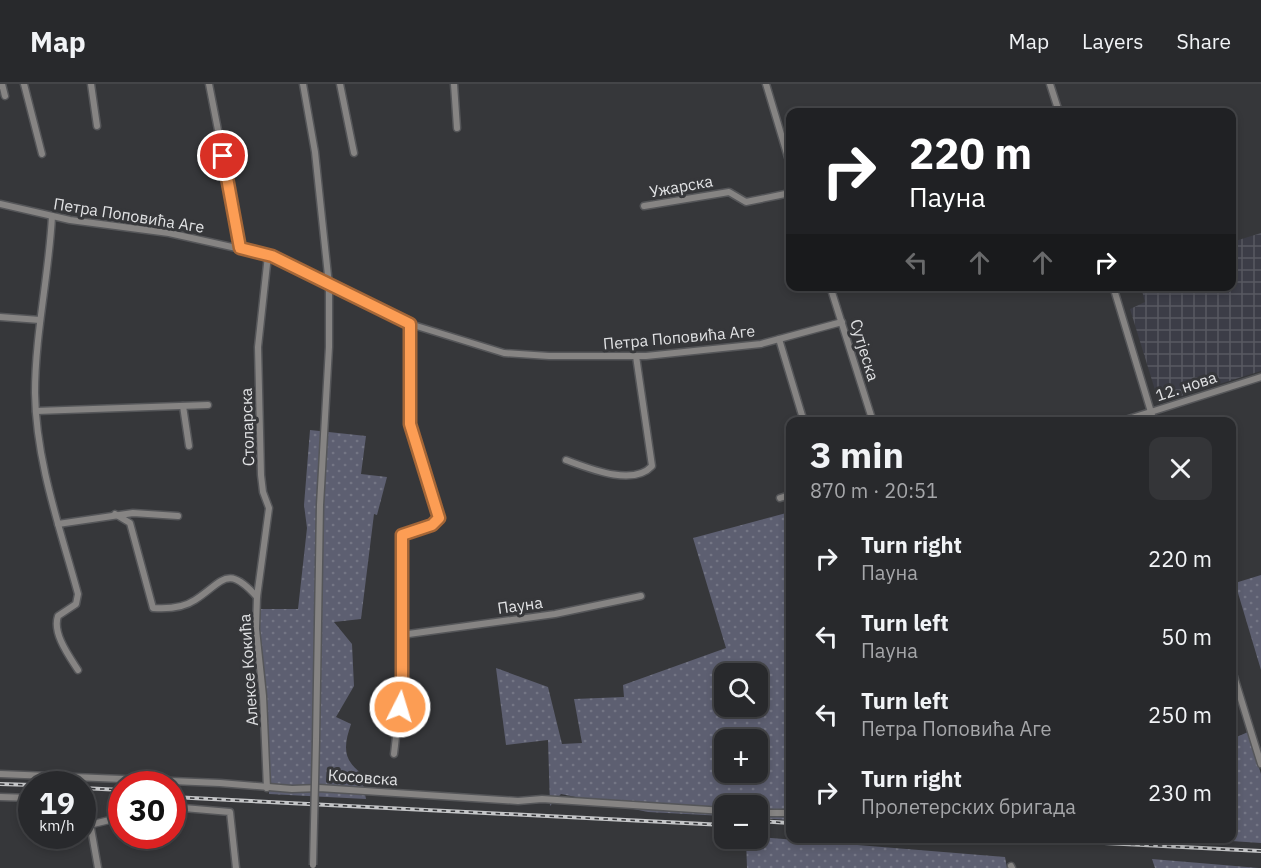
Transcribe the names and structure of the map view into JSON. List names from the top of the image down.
{
  "streets": {
    "street": [
      "Ужарска",
      "Петра Поповића Аге",
      "Сутјеска",
      "12. нова",
      "Столарска",
      "Пауна",
      "Алексе Кокића",
      "Косовска"
    ]
  },
  "crossings": [
    ["Петра Поповића Аге", "Сутјеска"],
    ["Петра Поповића Аге", "Столарска"],
    ["Столарска", "Алексе Кокића"],
    ["Алексе Кокића", "Косовска"]
  ],
  "page": {
    "header": "Map",
    "nav": ["Map", "Layers", "Share"],
    "turn": ["220 m", "Пауна"],
    "heading": ["3 min", "870 m · 20:51"],
    "list": [
      {
        "name": "Turn right",
        "note": "Пауна",
        "value": "220 m"
      },
      {
        "name": "Turn left",
        "note": "Пауна",
        "value": "50 m"
      },
      {
        "name": "Turn left",
        "note": "Петра Поповића Аге",
        "value": "250 m"
      },
      {
        "name": "Turn right",
        "note": "Пролетерских бригада",
        "value": "230 m"
      }
    ],
    "map_buttons": ["+", "−"],
    "speed": "19 km/h",
    "limit": "30"
  }
}
